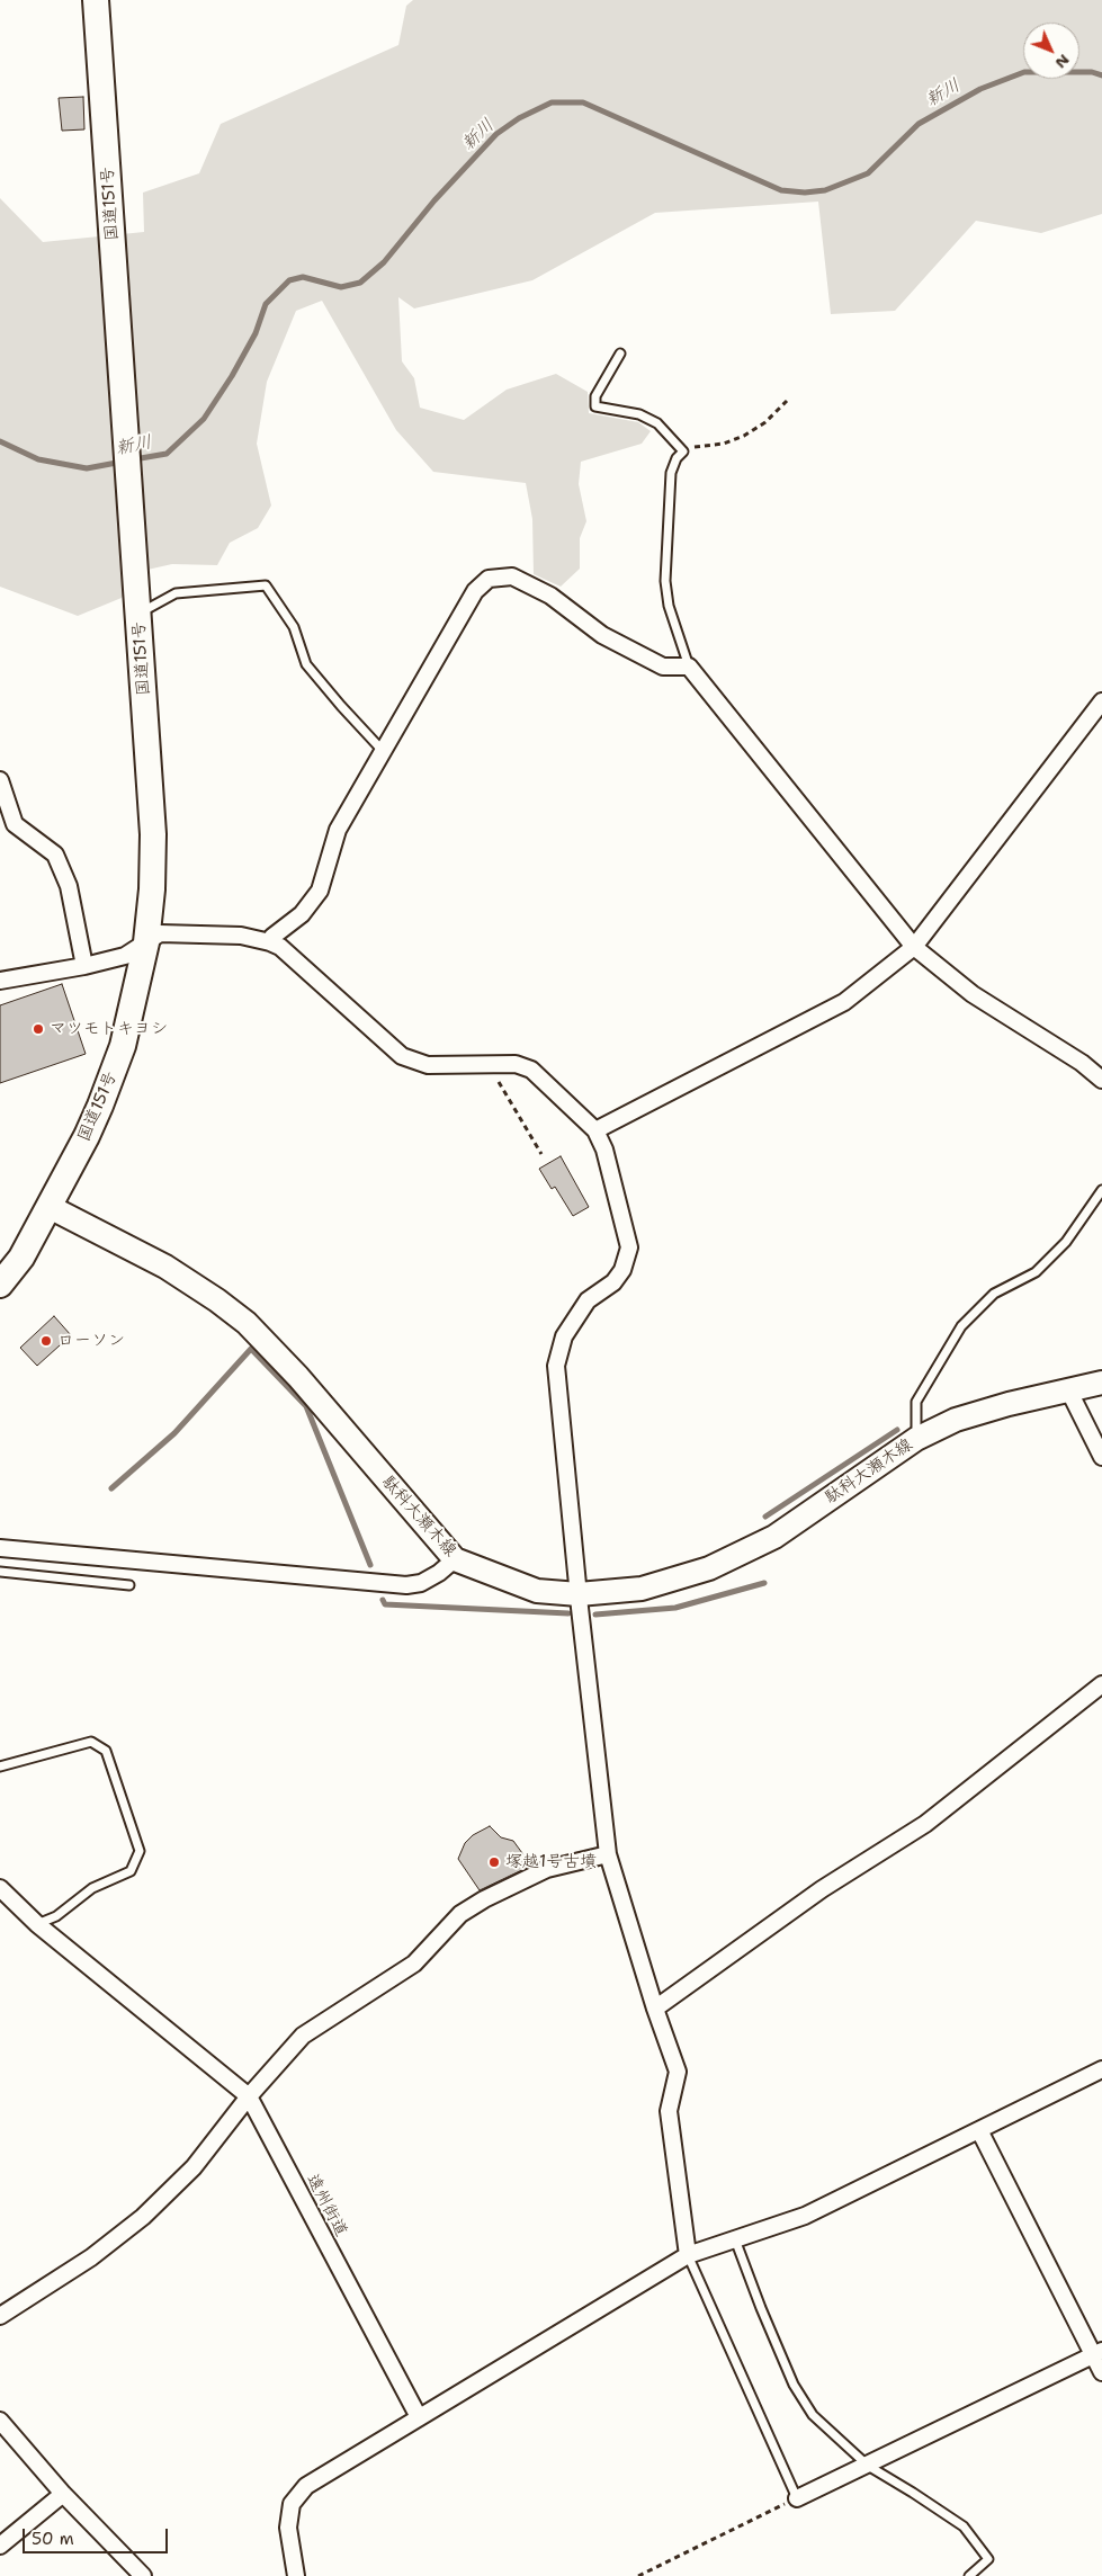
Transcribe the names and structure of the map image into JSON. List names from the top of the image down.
{
  "streets": {
    "highway": ["国道151号"],
    "main road": ["駄科大瀬木線"],
    "street": ["遠州街道"]
  },
  "crossings": [
    ["国道151号", "駄科大瀬木線"]
  ],
  "water": ["新川"],
  "places": ["マツモトキヨシ", "ローソン", "塚越1号古墳"],
  "scale_bar": "50 m",
  "north": "bottom right"
}
